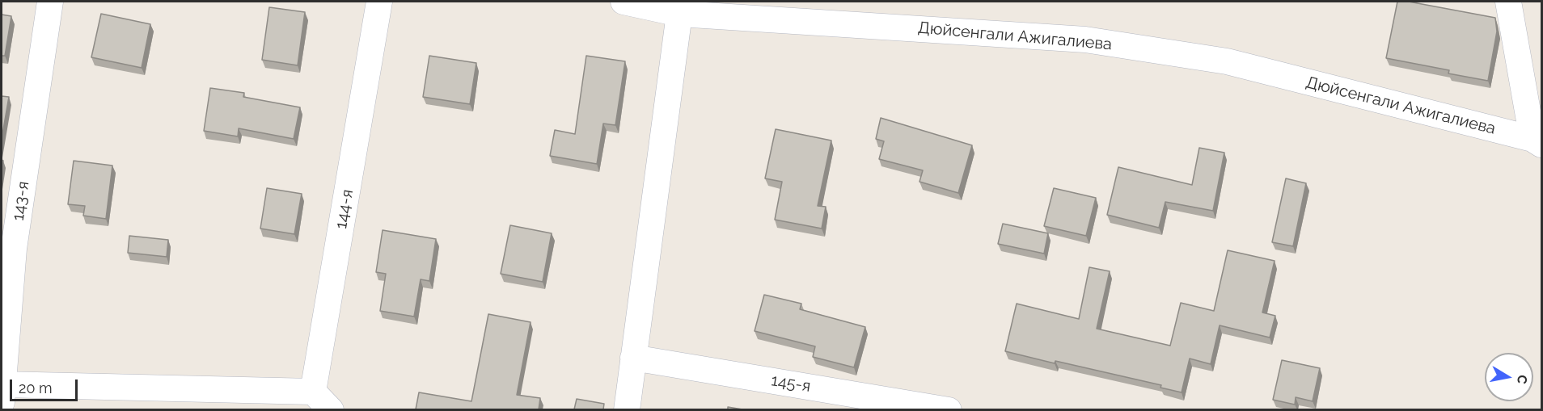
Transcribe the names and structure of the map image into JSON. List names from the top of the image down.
{
  "streets": {
    "street": [
      "Дюйсенгали Ажигалиева",
      "143-я",
      "144-я",
      "145-я"
    ]
  },
  "scale_bar": "20 m",
  "north": "right"
}
